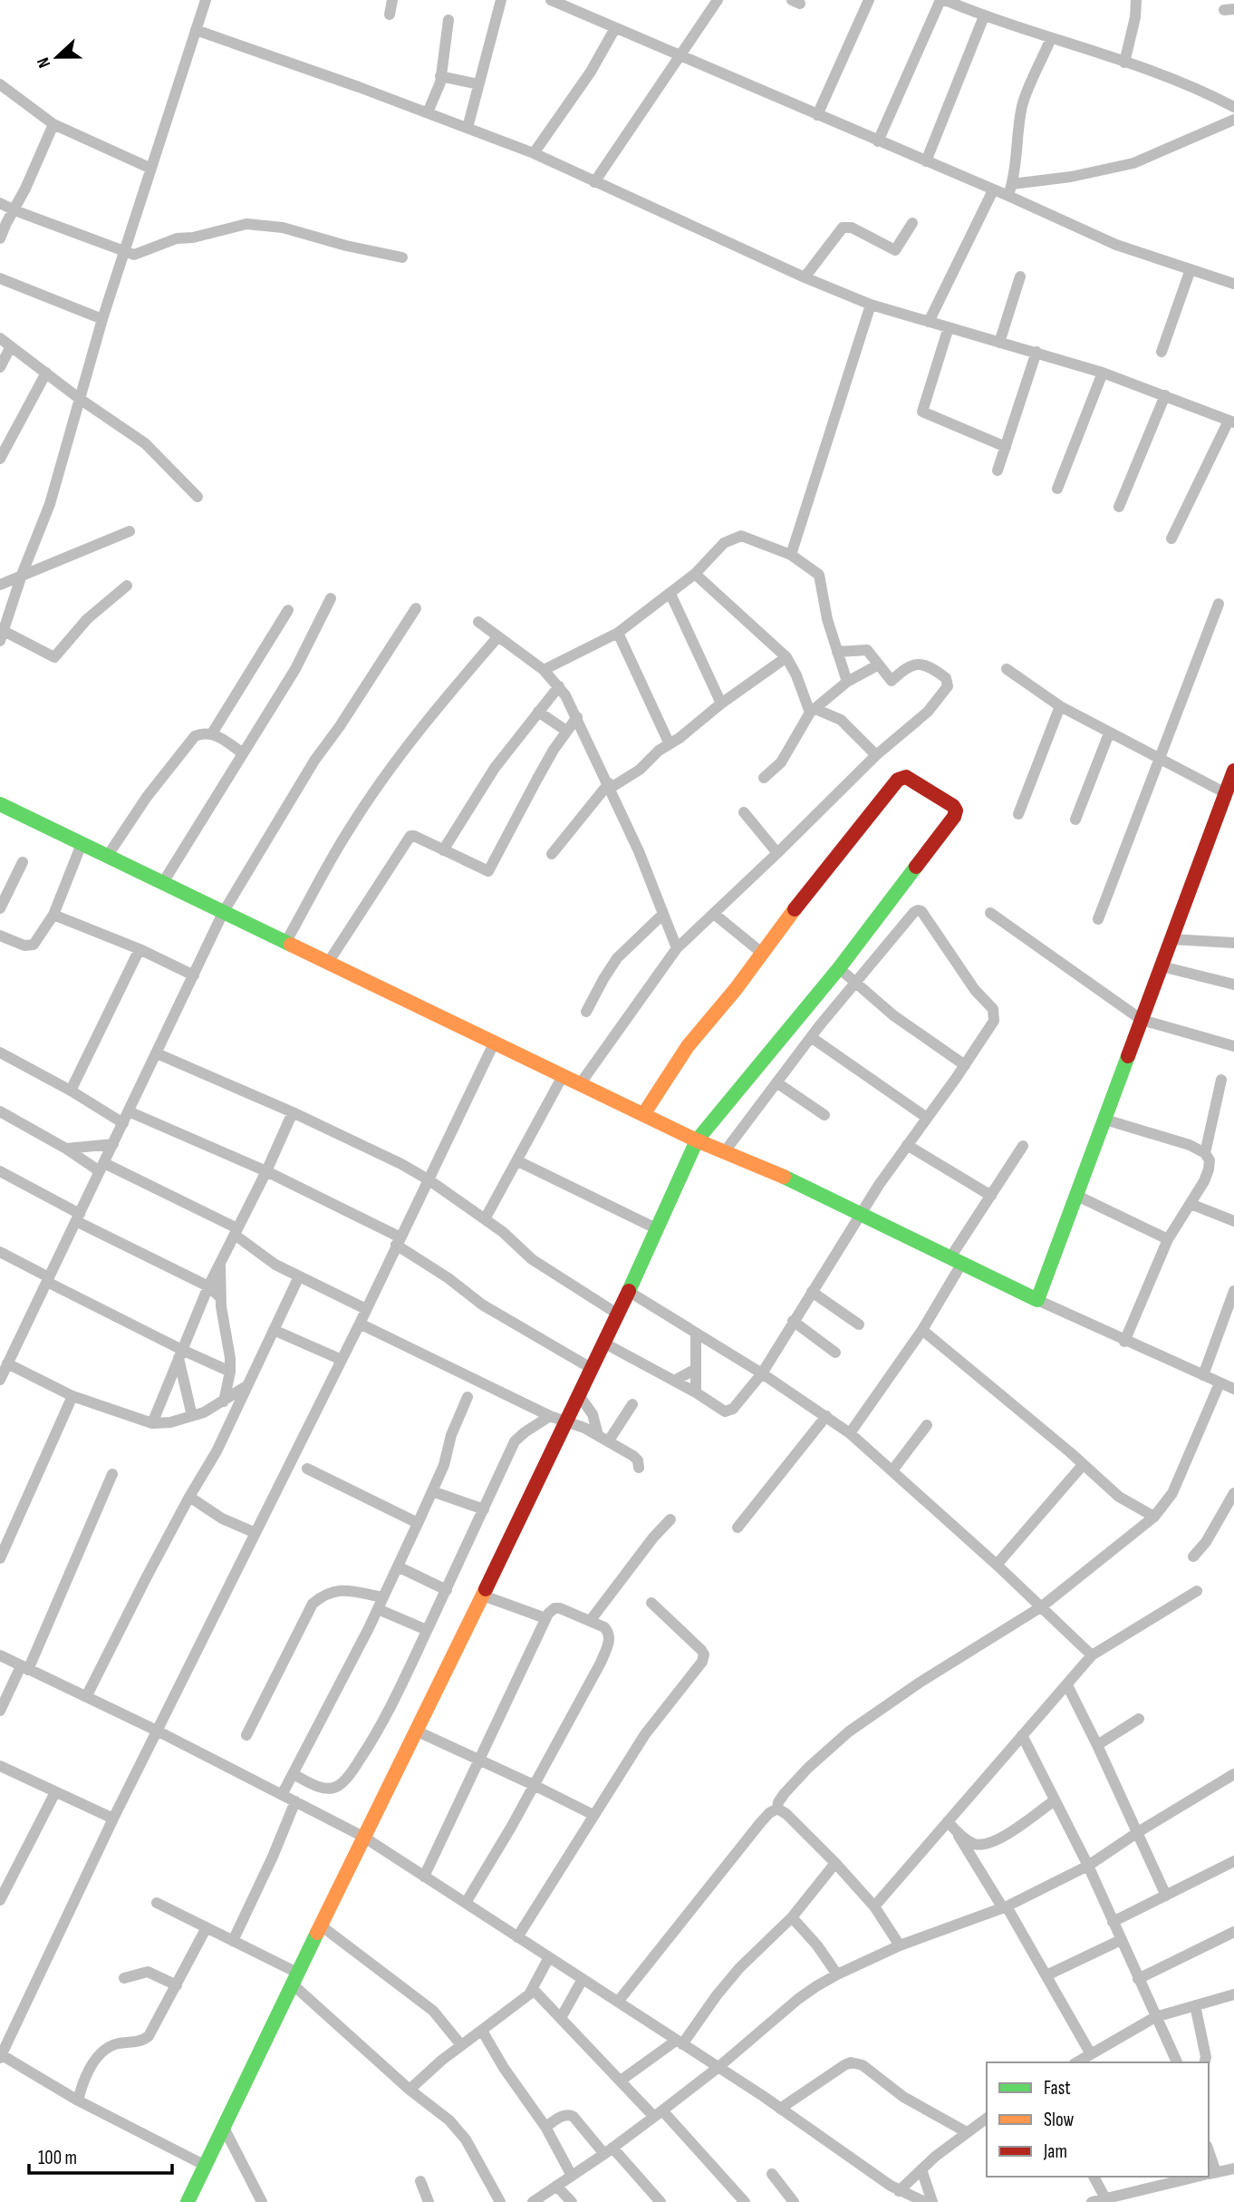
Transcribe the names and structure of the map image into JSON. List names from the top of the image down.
{
  "legend": ["Fast", "Slow", "Jam"],
  "scale_bar": "100 m",
  "north": "left"
}
